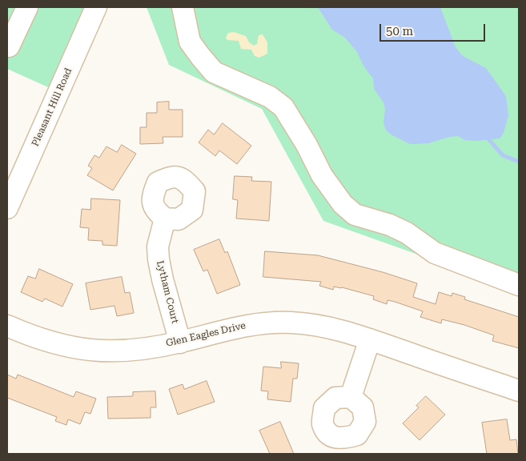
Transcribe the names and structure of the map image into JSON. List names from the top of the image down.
{
  "streets": {
    "street": ["Pleasant Hill Road", "Lytham Court", "Glen Eagles Drive"]
  },
  "crossings": [
    ["Lytham Court", "Glen Eagles Drive"]
  ],
  "scale_bar": "50 m"
}
